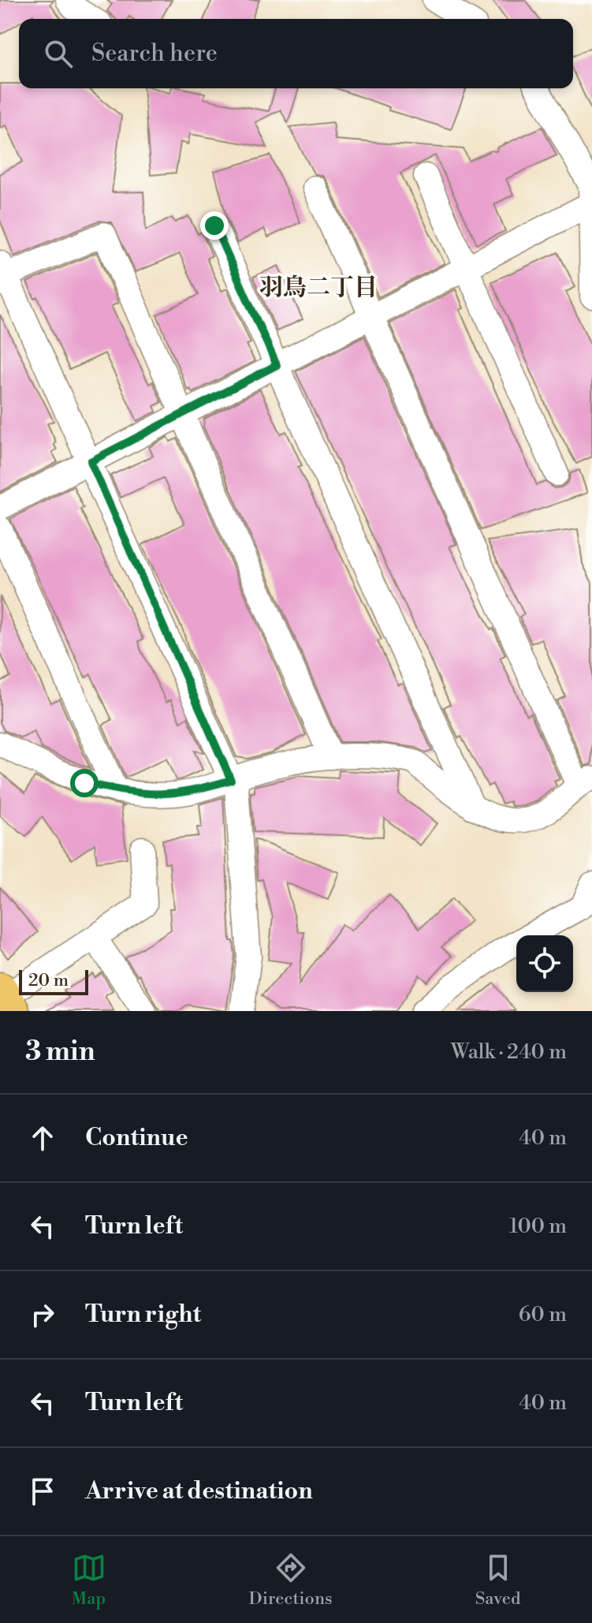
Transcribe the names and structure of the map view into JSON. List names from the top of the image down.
{
  "districts": ["羽鳥二丁目"],
  "scale_bar": "20 m",
  "page": {
    "search": "Search here",
    "scale": "20 m",
    "heading": ["3 min", "Walk · 240 m"],
    "list": [
      ["Continue", "40 m"],
      ["Turn left", "100 m"],
      ["Turn right", "60 m"],
      ["Turn left", "40 m"],
      "Arrive at destination"
    ],
    "nav": ["Map", "Directions", "Saved"]
  }
}
